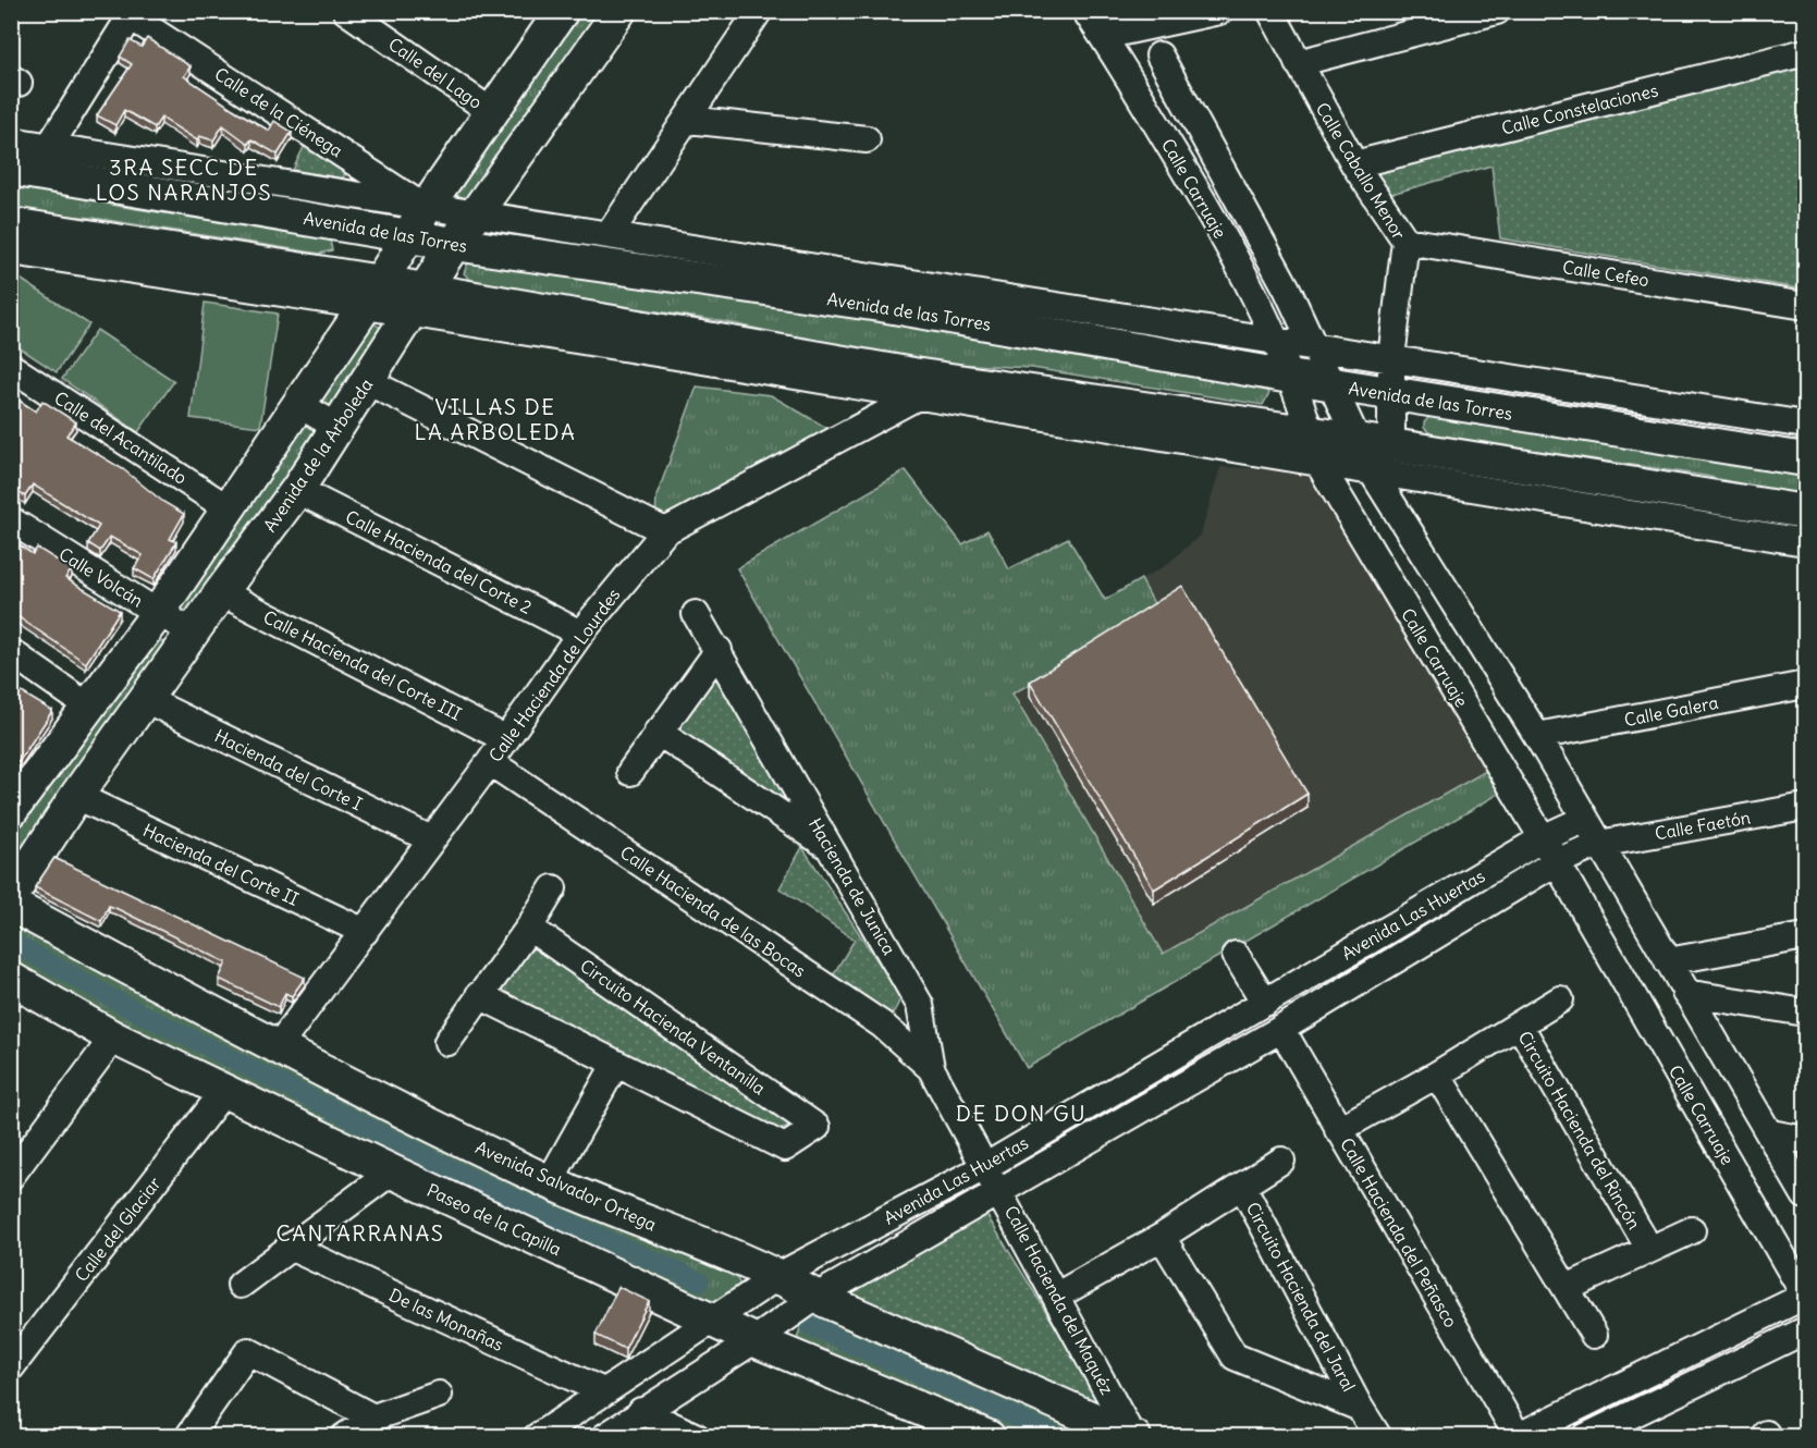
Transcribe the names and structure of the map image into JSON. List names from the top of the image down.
{
  "streets": {
    "main road": [
      "Avenida de las Torres",
      "Avenida de la Arboleda",
      "Avenida Salvador Ortega",
      "Paseo de la Capilla"
    ],
    "street": [
      "Calle del Lago",
      "Calle Constelaciones",
      "Calle de la Ciénega",
      "Calle Caballo Menor",
      "Calle Carruaje",
      "Calle Cefeo",
      "Calle del Acantilado",
      "Calle Hacienda del Corte 2",
      "Calle Volcán",
      "Calle Hacienda del Corte III",
      "Calle Hacienda de Lourdes",
      "Calle Galera",
      "Hacienda del Corte I",
      "Calle Faetón",
      "Hacienda del Corte II",
      "Hacienda de Junica",
      "Calle Hacienda de las Bocas",
      "Avenida Las Huertas",
      "Circuito Hacienda Ventanilla",
      "Circuito Hacienda del Rincón",
      "Calle del Glaciar",
      "Calle Hacienda del Peñasco",
      "Circuito Hacienda del Jaral",
      "Calle Hacienda del Maquéz",
      "De las Monañas"
    ]
  },
  "crossings": [
    ["Calle Constelaciones", "Calle Caballo Menor"],
    ["Calle de la Ciénega", "Avenida de las Torres"],
    ["Calle Caballo Menor", "Avenida de las Torres"],
    ["Calle Caballo Menor", "Calle Cefeo"],
    ["Calle Carruaje", "Avenida de las Torres"],
    ["Calle Carruaje", "Avenida Las Huertas"],
    ["Avenida de las Torres", "Avenida de la Arboleda"],
    ["Avenida de la Arboleda", "Calle Hacienda del Corte 2"],
    ["Avenida de la Arboleda", "Calle Volcán"],
    ["Avenida de la Arboleda", "Calle Hacienda del Corte III"],
    ["Avenida de la Arboleda", "Hacienda del Corte I"],
    ["Avenida de la Arboleda", "Hacienda del Corte II"],
    ["Calle Hacienda del Corte 2", "Calle Hacienda de Lourdes"],
    ["Calle Hacienda del Corte III", "Calle Hacienda de Lourdes"],
    ["Calle Hacienda de Lourdes", "Hacienda del Corte I"],
    ["Calle Hacienda de Lourdes", "Hacienda del Corte II"],
    ["Calle Hacienda de Lourdes", "Calle Hacienda de las Bocas"],
    ["Calle Hacienda de Lourdes", "Avenida Salvador Ortega"],
    ["Calle Faetón", "Avenida Las Huertas"],
    ["Hacienda de Junica", "Calle Hacienda de las Bocas"],
    ["Hacienda de Junica", "Avenida Las Huertas"],
    ["Hacienda de Junica", "Calle Hacienda del Maquéz"],
    ["Avenida Las Huertas", "Avenida Salvador Ortega"],
    ["Avenida Las Huertas", "Paseo de la Capilla"],
    ["Avenida Las Huertas", "Calle Hacienda del Peñasco"],
    ["Avenida Las Huertas", "Calle Hacienda del Maquéz"],
    ["Avenida Las Huertas", "De las Monañas"],
    ["Circuito Hacienda del Rincón", "Calle Hacienda del Peñasco"],
    ["Avenida Salvador Ortega", "Calle Hacienda del Maquéz"],
    ["Paseo de la Capilla", "Calle del Glaciar"],
    ["Circuito Hacienda del Jaral", "Calle Hacienda del Maquéz"]
  ],
  "districts": [
    "3RA SECC DE LOS NARANJOS",
    "VILLAS DE LA ARBOLEDA",
    "DE DON GU",
    "CANTARRANAS"
  ]
}
